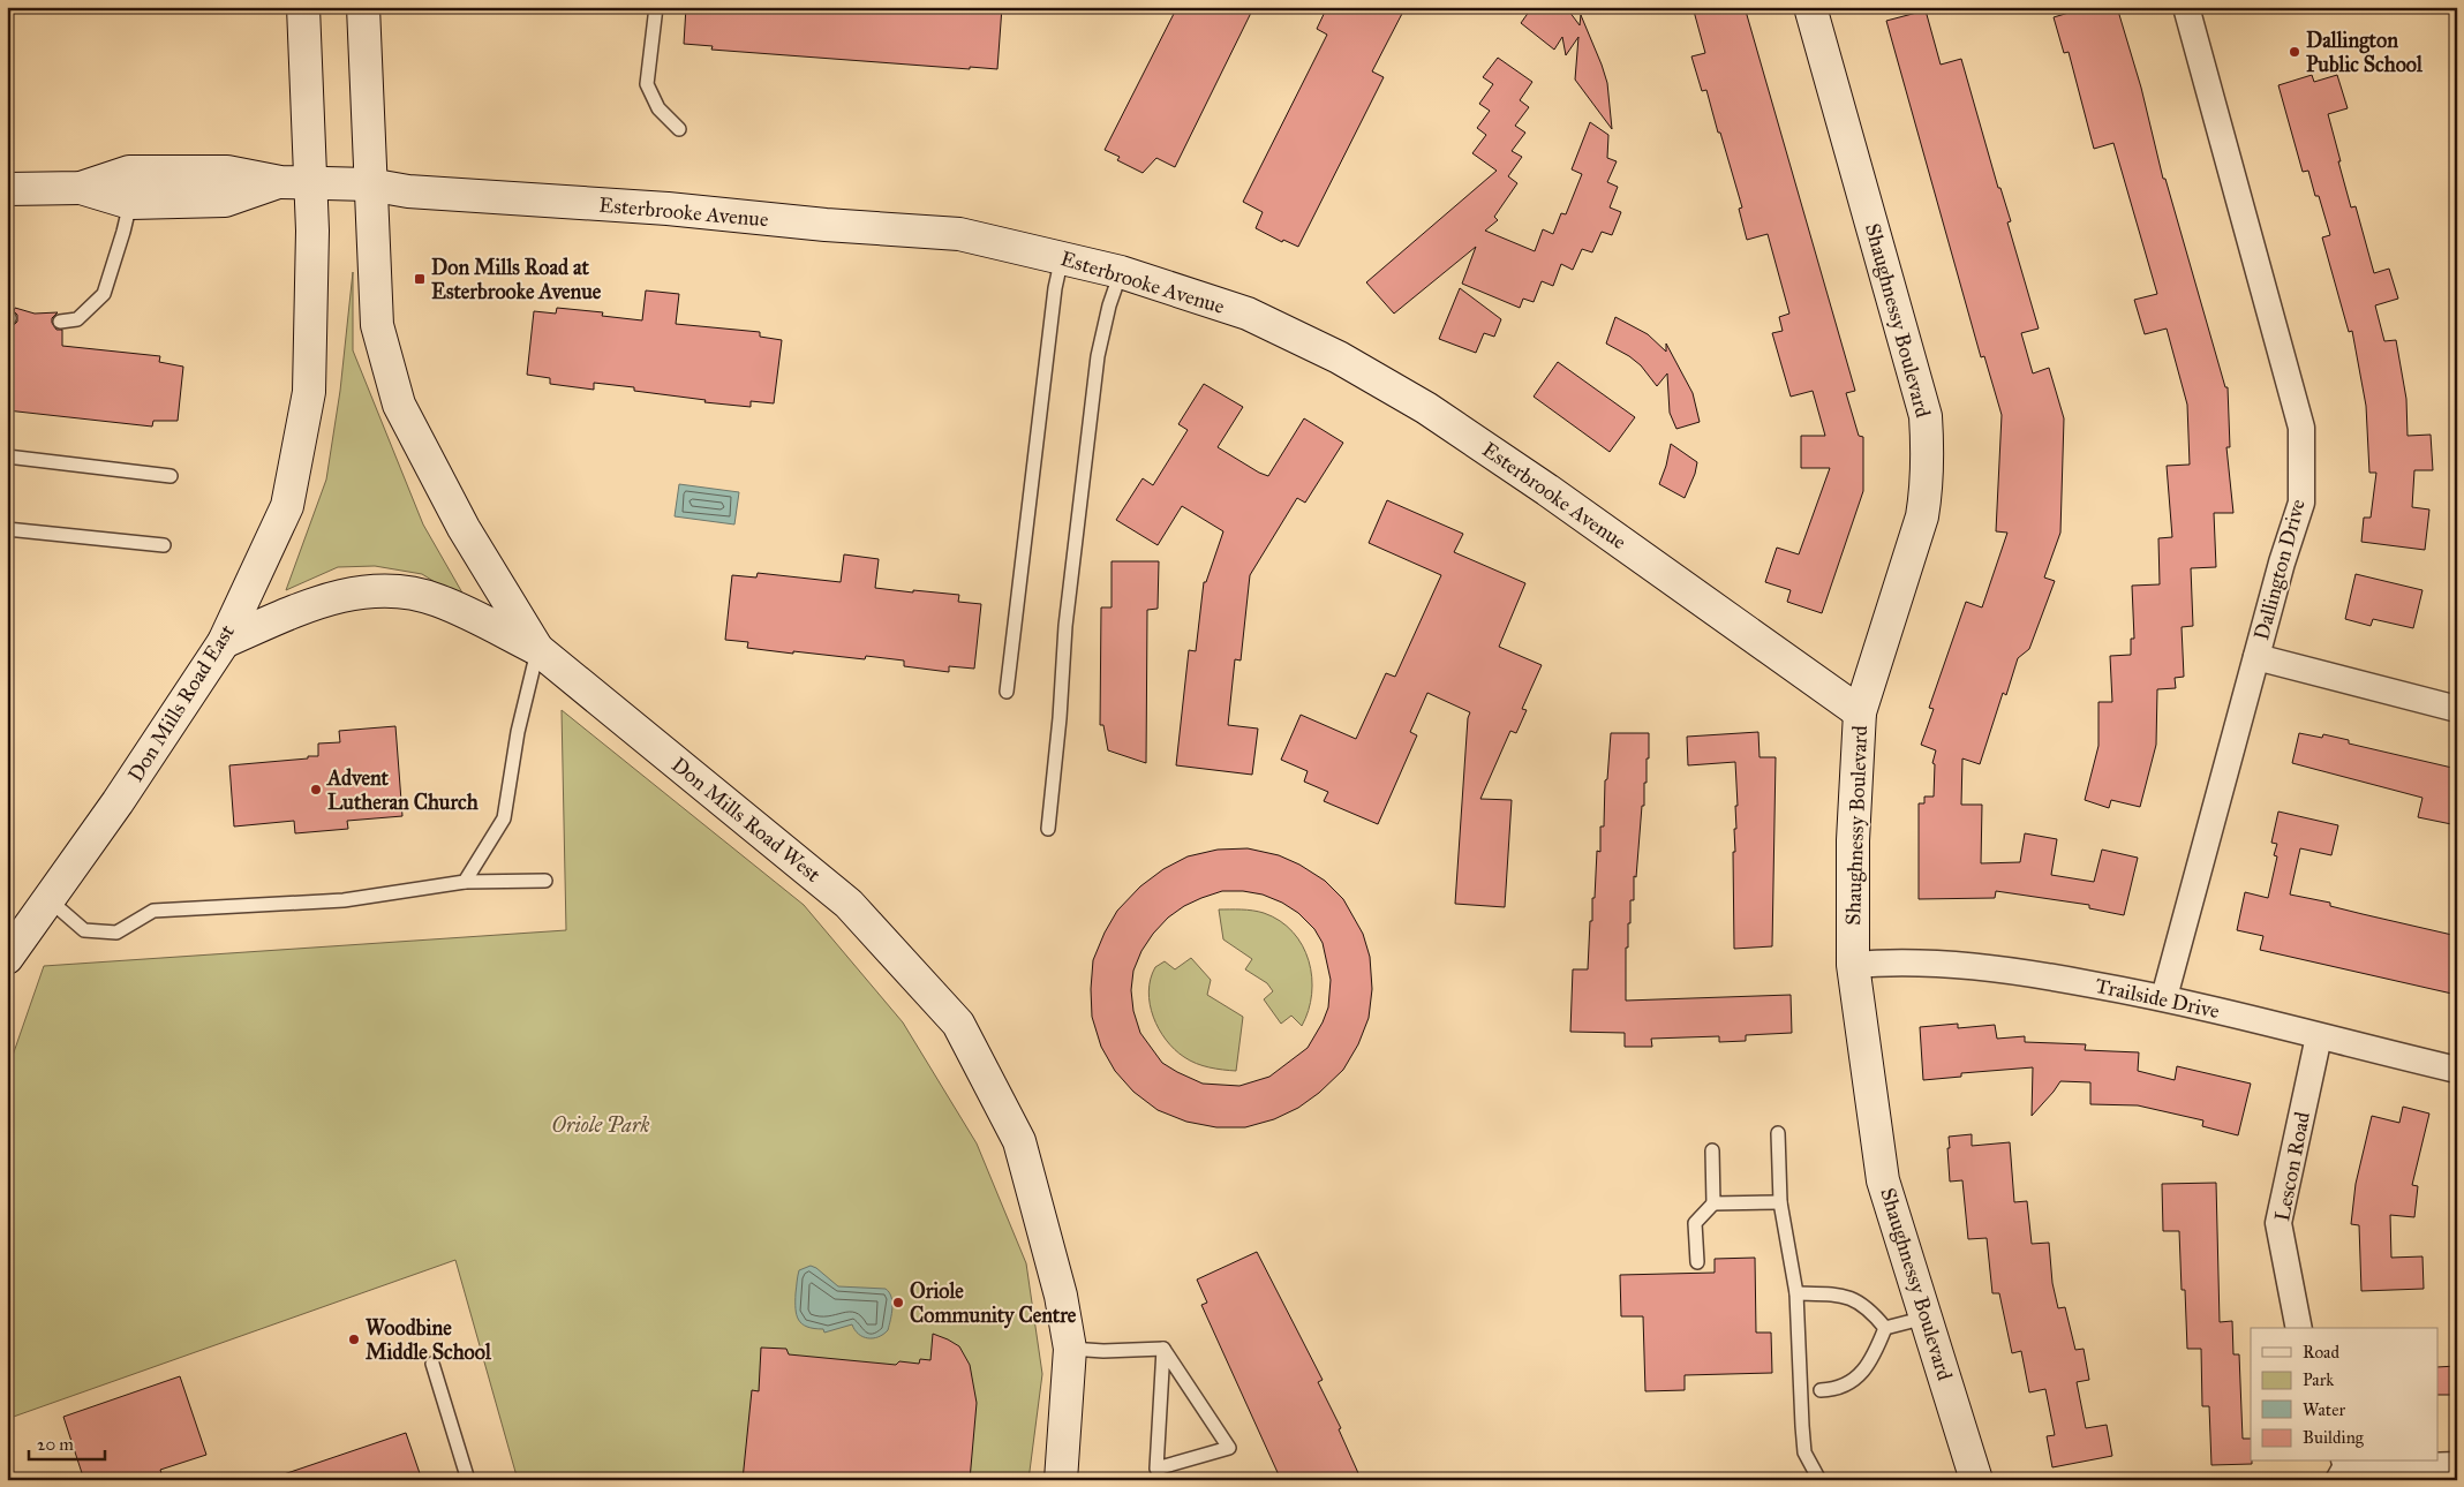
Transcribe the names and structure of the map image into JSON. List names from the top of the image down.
{
  "streets": {
    "street": [
      "Esterbrooke Avenue",
      "Shaughnessy Boulevard",
      "Dallington Drive",
      "Don Mills Road East",
      "Don Mills Road West",
      "Trailside Drive",
      "Lescon Road"
    ]
  },
  "crossings": [
    ["Esterbrooke Avenue", "Shaughnessy Boulevard"],
    ["Esterbrooke Avenue", "Don Mills Road East"],
    ["Esterbrooke Avenue", "Don Mills Road West"],
    ["Shaughnessy Boulevard", "Trailside Drive"],
    ["Dallington Drive", "Trailside Drive"],
    ["Trailside Drive", "Lescon Road"]
  ],
  "parks": ["Oriole Park"],
  "places": {
    "other": [
      "Dallington Public School",
      "Advent Lutheran Church",
      "Oriole Community Centre",
      "Woodbine Middle School"
    ],
    "transit": ["Don Mills Road at Esterbrooke Avenue"]
  },
  "legend": [
    "Road",
    "Park",
    "Water",
    "Building"
  ],
  "scale_bar": "20 m"
}
